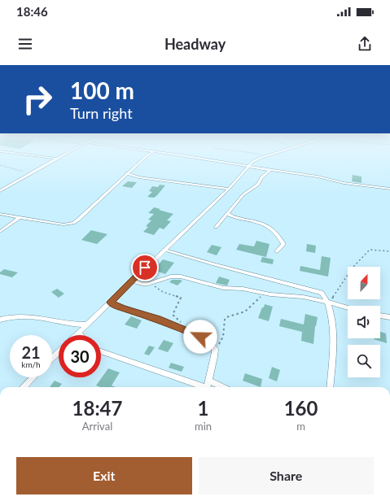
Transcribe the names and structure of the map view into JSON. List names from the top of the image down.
{
  "north": "top",
  "page": {
    "status": "18:46",
    "header": "Headway",
    "turn": ["100 m", "Turn right"],
    "speed": "21 km/h",
    "limit": "30",
    "eta": [
      "18:47",
      "Arrival",
      "1",
      "min",
      "160",
      "m"
    ],
    "buttons": ["Exit", "Share"]
  }
}
